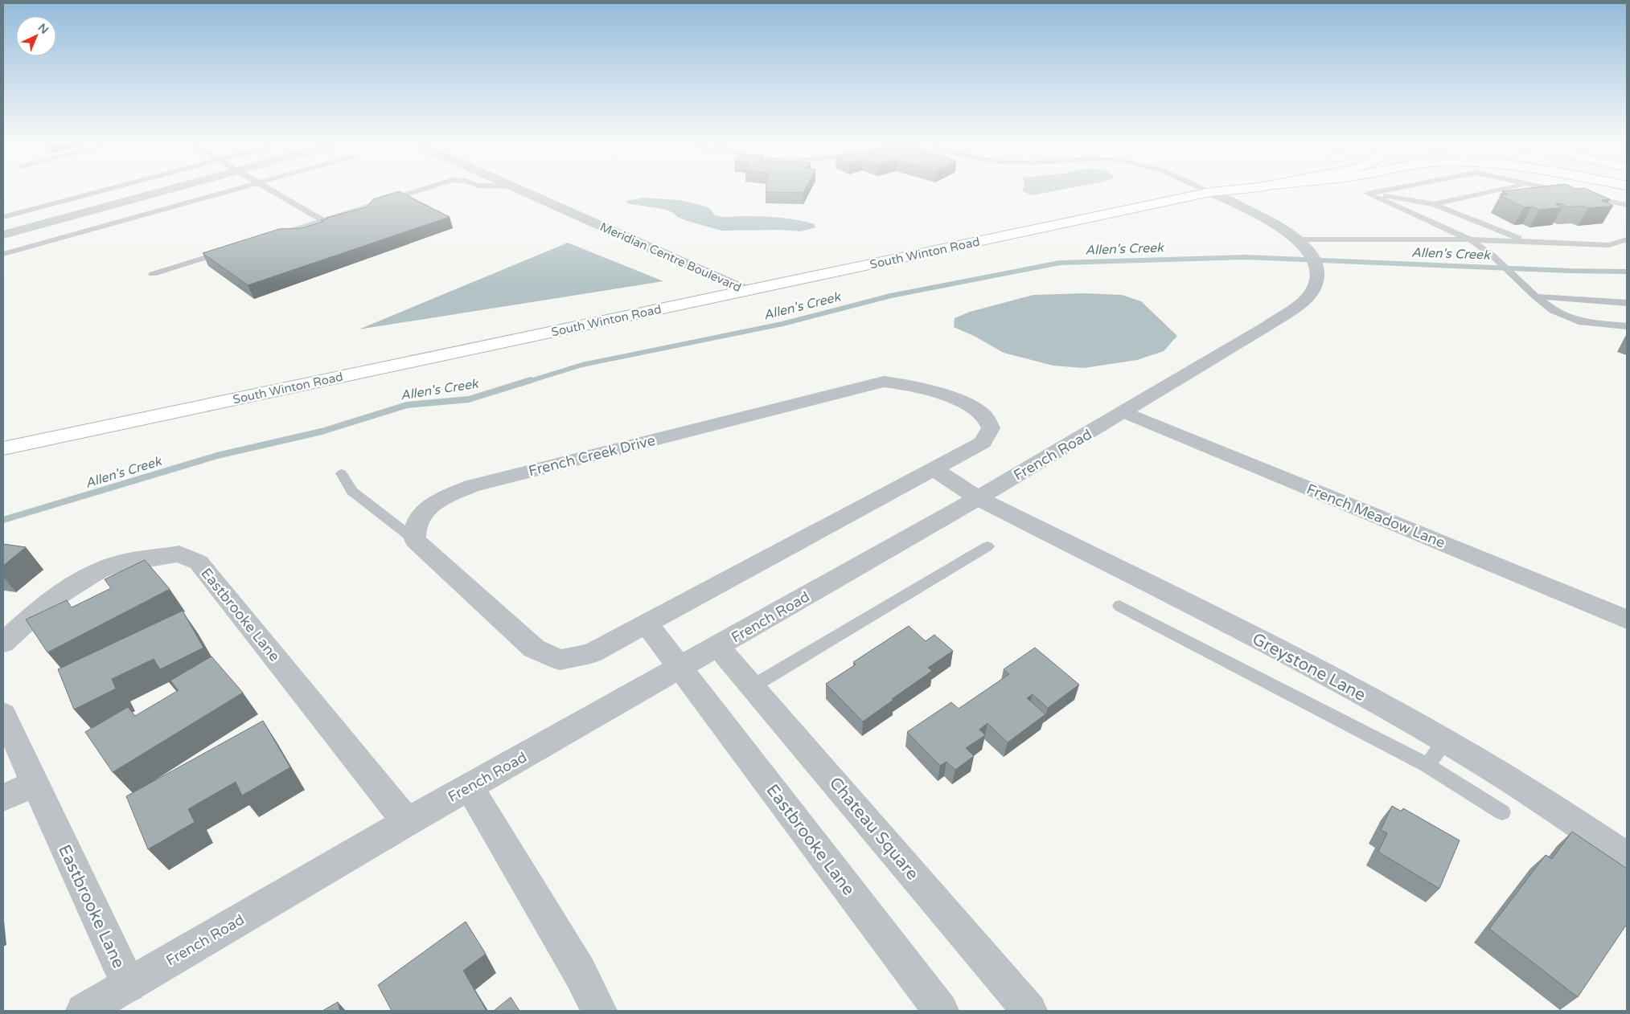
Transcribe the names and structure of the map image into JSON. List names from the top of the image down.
{
  "streets": {
    "main road": ["South Winton Road"],
    "street": [
      "Meridian Centre Boulevard",
      "French Road",
      "French Creek Drive",
      "French Meadow Lane",
      "Eastbrooke Lane",
      "Greystone Lane",
      "Chateau Square"
    ]
  },
  "crossings": [
    ["South Winton Road", "Meridian Centre Boulevard"],
    ["French Road", "French Meadow Lane"],
    ["French Road", "Eastbrooke Lane"],
    ["French Road", "Greystone Lane"],
    ["French Road", "Chateau Square"]
  ],
  "water": ["Allen's Creek"],
  "north": "top right"
}
